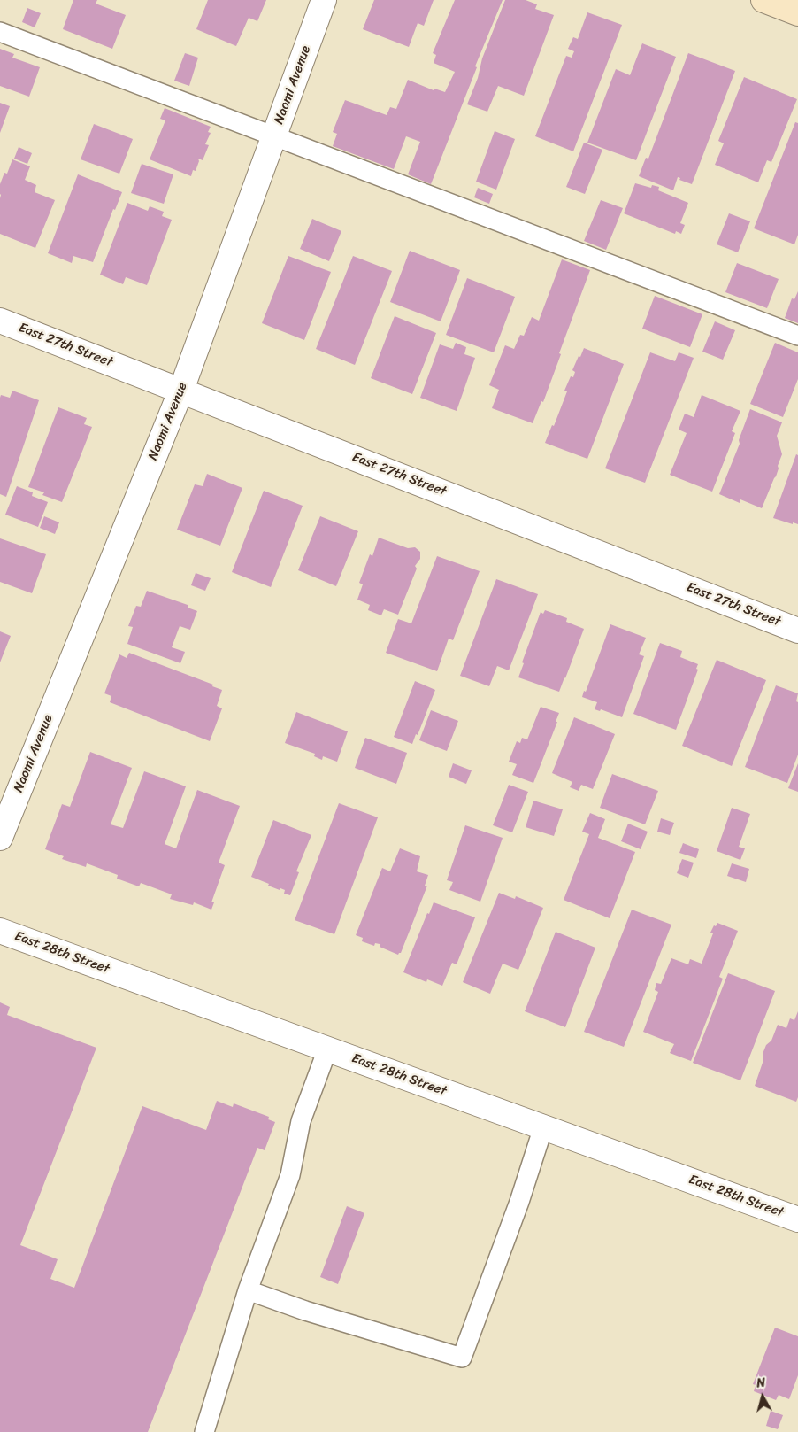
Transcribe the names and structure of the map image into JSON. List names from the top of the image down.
{
  "streets": {
    "street": ["Naomi Avenue", "East 27th Street", "East 28th Street"]
  },
  "crossings": [
    ["Naomi Avenue", "East 27th Street"]
  ],
  "north": "top"
}
